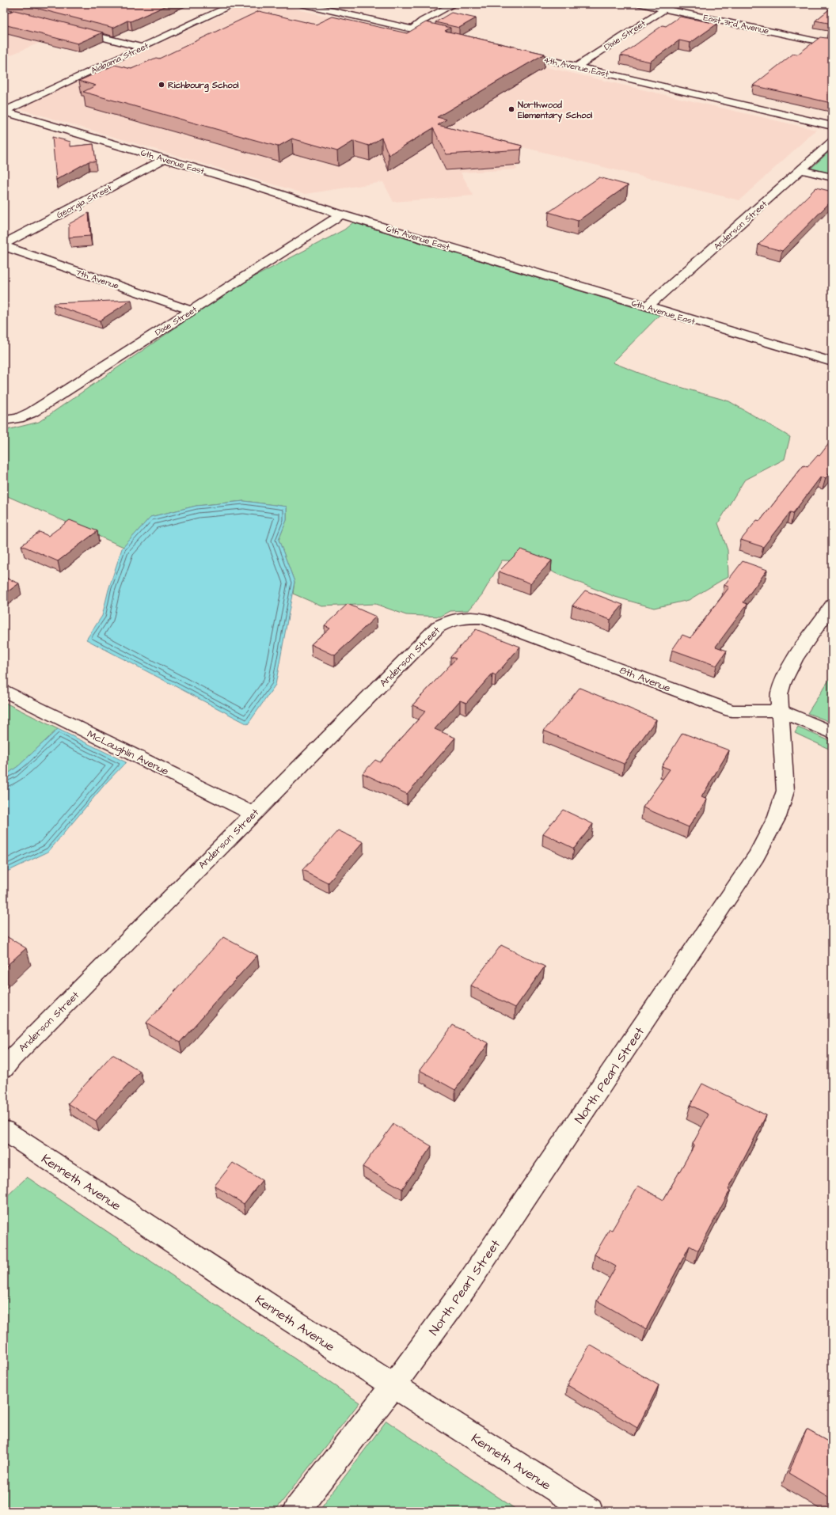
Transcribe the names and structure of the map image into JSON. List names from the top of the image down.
{
  "streets": {
    "street": [
      "East 3rd Avenue",
      "Dixie Street",
      "Alabama Street",
      "4th Avenue East",
      "6th Avenue East",
      "Georgia Street",
      "Anderson Street",
      "7th Avenue",
      "8th Avenue",
      "McLaughlin Avenue",
      "North Pearl Street",
      "Kenneth Avenue"
    ]
  },
  "crossings": [
    ["East 3rd Avenue", "Dixie Street"],
    ["Dixie Street", "4th Avenue East"],
    ["Dixie Street", "6th Avenue East"],
    ["Dixie Street", "7th Avenue"],
    ["Alabama Street", "6th Avenue East"],
    ["6th Avenue East", "Georgia Street"],
    ["6th Avenue East", "Anderson Street"],
    ["Anderson Street", "8th Avenue"],
    ["Anderson Street", "McLaughlin Avenue"],
    ["8th Avenue", "North Pearl Street"],
    ["North Pearl Street", "Kenneth Avenue"]
  ],
  "places": ["Richbourg School", "Northwood Elementary School"]
}
